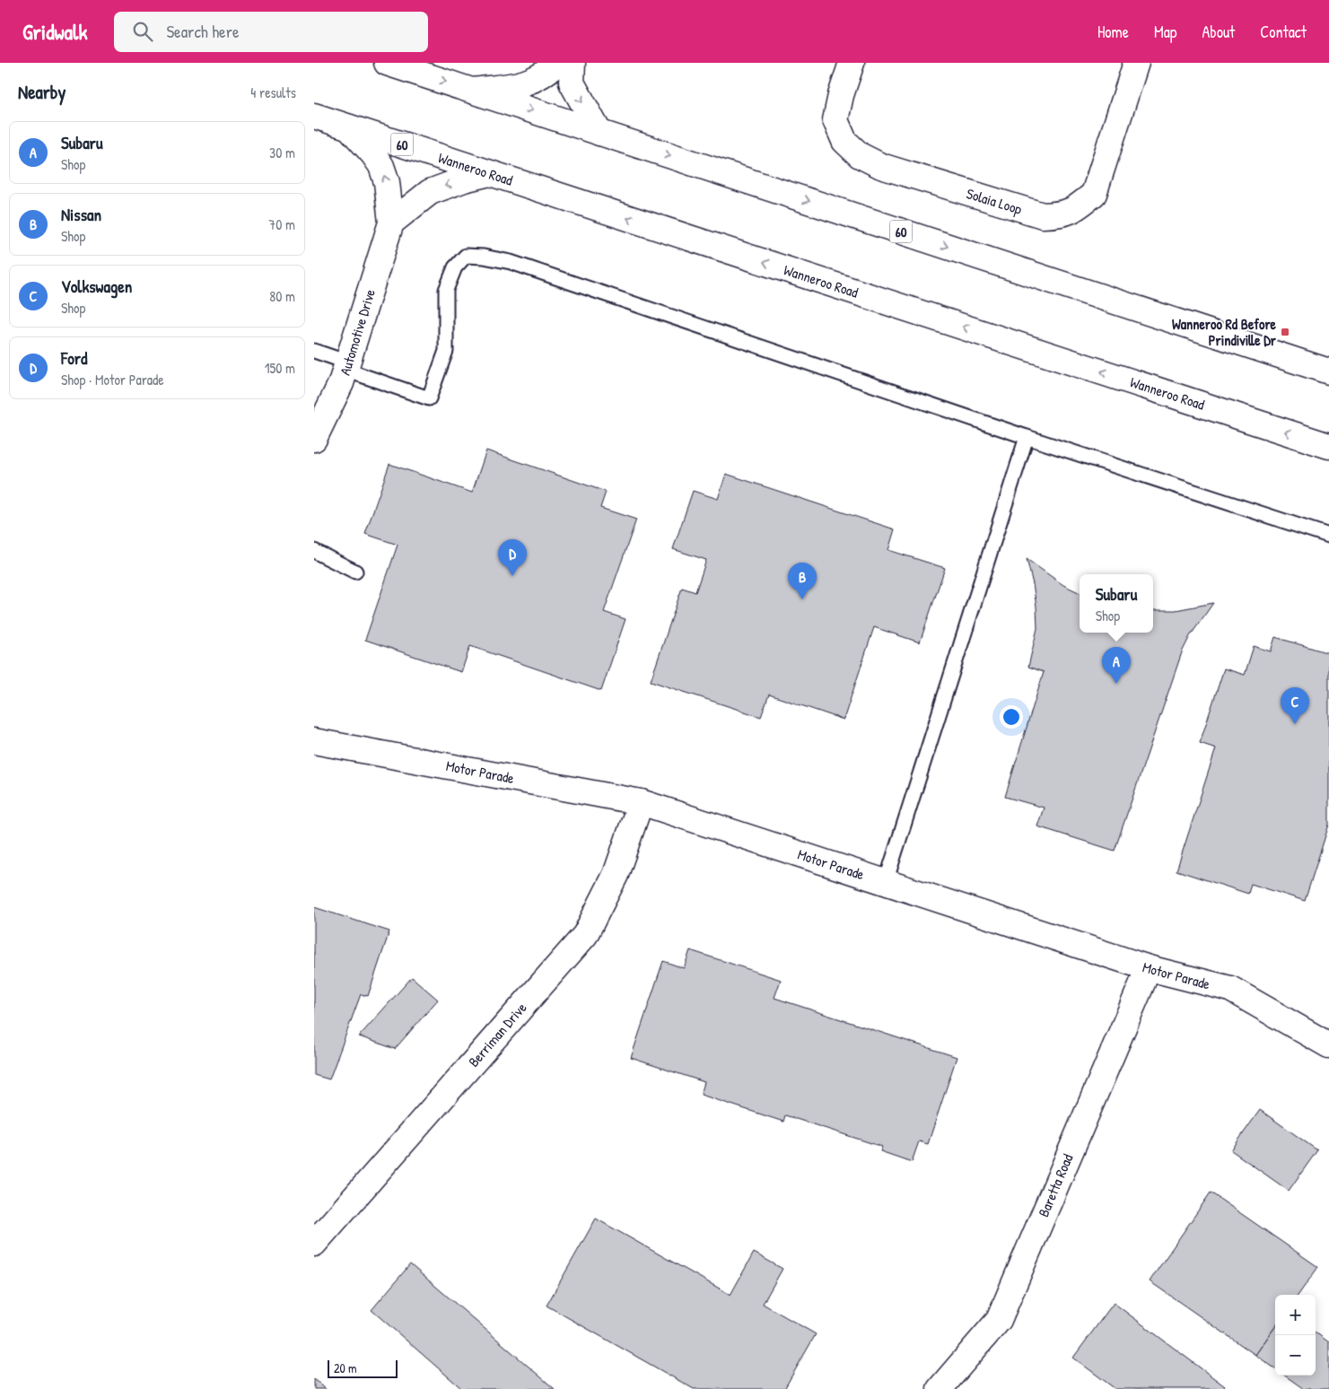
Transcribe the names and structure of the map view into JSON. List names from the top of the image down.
{
  "streets": {
    "main road": [
      "60",
      "Wanneroo Road",
      "Solaia Loop",
      "Automotive Drive",
      "Motor Parade",
      "Berriman Drive",
      "Baretta Road"
    ]
  },
  "crossings": [
    ["Wanneroo Road", "Automotive Drive"],
    ["Motor Parade", "Berriman Drive"],
    ["Motor Parade", "Baretta Road"]
  ],
  "places": {
    "transit": ["Wanneroo Rd Before Prindiville Dr"]
  },
  "scale_bar": "20 m",
  "page": {
    "header": "Gridwalk",
    "search": "Search here",
    "nav": [
      "Home",
      "Map",
      "About",
      "Contact"
    ],
    "heading": ["Nearby", "4 results"],
    "list": [
      {
        "mark": "A",
        "name": "Subaru",
        "note": "Shop",
        "value": "30 m"
      },
      {
        "mark": "B",
        "name": "Nissan",
        "note": "Shop",
        "value": "70 m"
      },
      {
        "mark": "C",
        "name": "Volkswagen",
        "note": "Shop",
        "value": "80 m"
      },
      {
        "mark": "D",
        "name": "Ford",
        "note": "Shop · Motor Parade",
        "value": "150 m"
      }
    ],
    "pins": [
      "D",
      "B",
      "A",
      "C"
    ],
    "popup": ["Subaru", "Shop"],
    "map_buttons": ["+", "−"],
    "scale": "20 m"
  }
}
